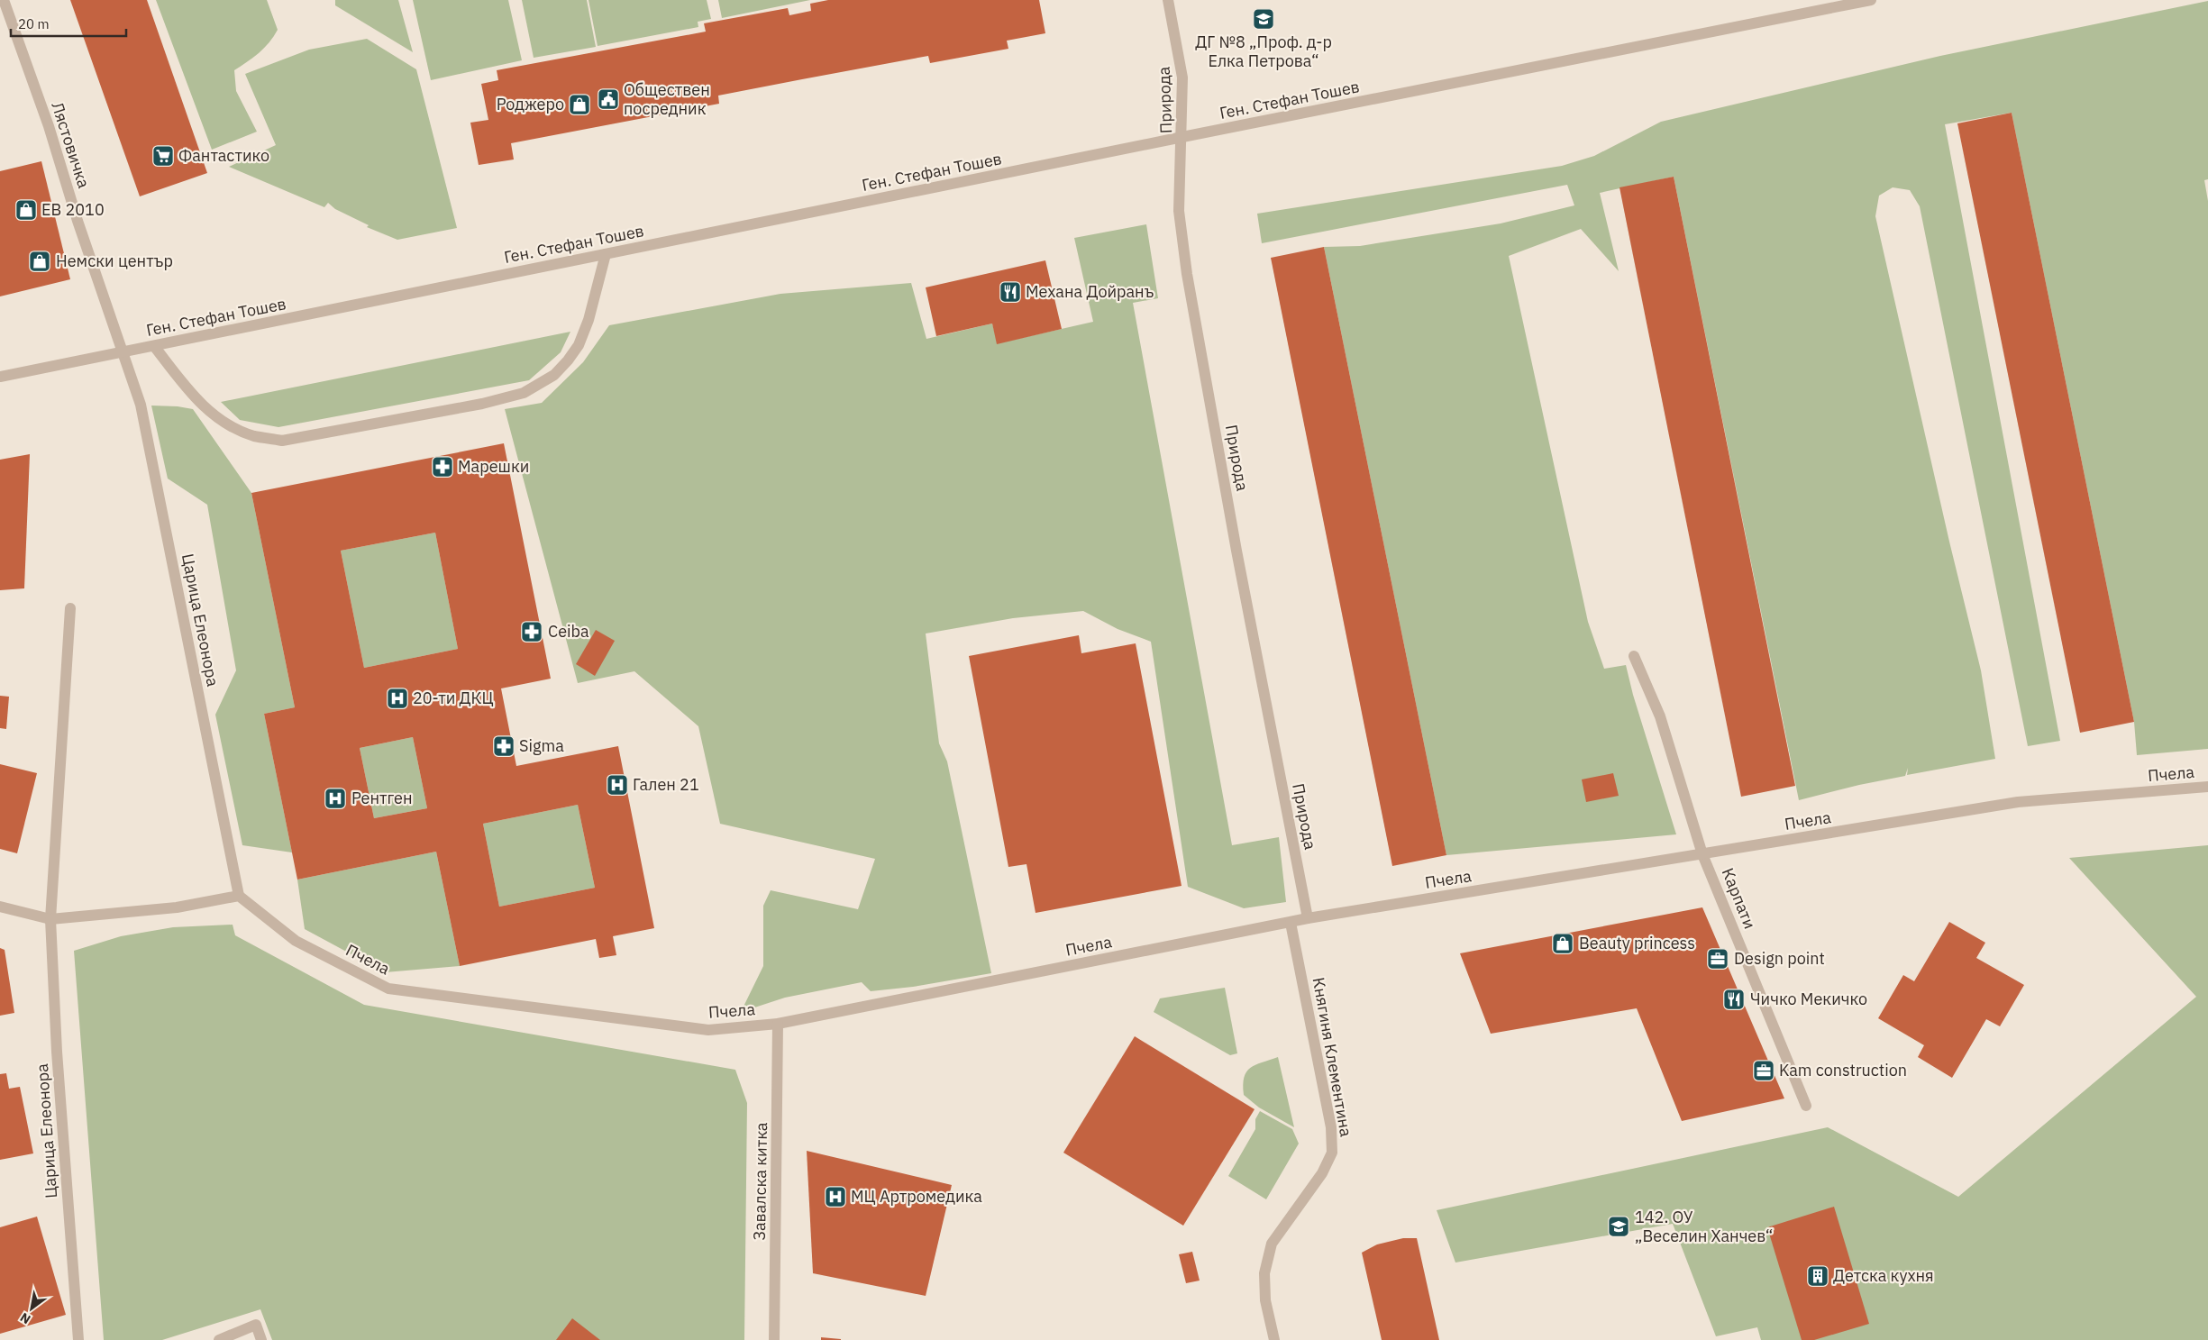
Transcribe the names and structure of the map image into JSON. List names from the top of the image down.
{
  "streets": {
    "street": [
      "Природа",
      "Ген. Стефан Тошев",
      "Лястовичка",
      "Царица Елеонора",
      "Пчела",
      "Карпати",
      "Княгиня Клементина",
      "Завалска китка"
    ]
  },
  "crossings": [
    ["Природа", "Ген. Стефан Тошев"],
    ["Природа", "Пчела"],
    ["Ген. Стефан Тошев", "Лястовичка"],
    ["Ген. Стефан Тошев", "Царица Елеонора"],
    ["Лястовичка", "Царица Елеонора"],
    ["Царица Елеонора", "Пчела"],
    ["Пчела", "Карпати"],
    ["Пчела", "Княгиня Клементина"],
    ["Пчела", "Завалска китка"]
  ],
  "places": {
    "school or university": ["ДГ №8 „Проф. д-р Елка Петрова“", "142. ОУ „Веселин Ханчев“"],
    "public building": ["Обществен посредник"],
    "shop": [
      "Роджеро",
      "ЕВ 2010",
      "Немски център",
      "Beauty princess"
    ],
    "supermarket": ["Фантастико"],
    "restaurant": ["Механа Дойранъ", "Чичко Мекичко"],
    "pharmacy": ["Марешки", "Ceiba", "Sigma"],
    "hospital": [
      "20-ти ДКЦ",
      "Гален 21",
      "Рентген",
      "МЦ Артромедика"
    ],
    "office": ["Design point", "Kam construction"],
    "building": ["Детска кухня"]
  },
  "scale_bar": "20 m",
  "north": "bottom left"
}
